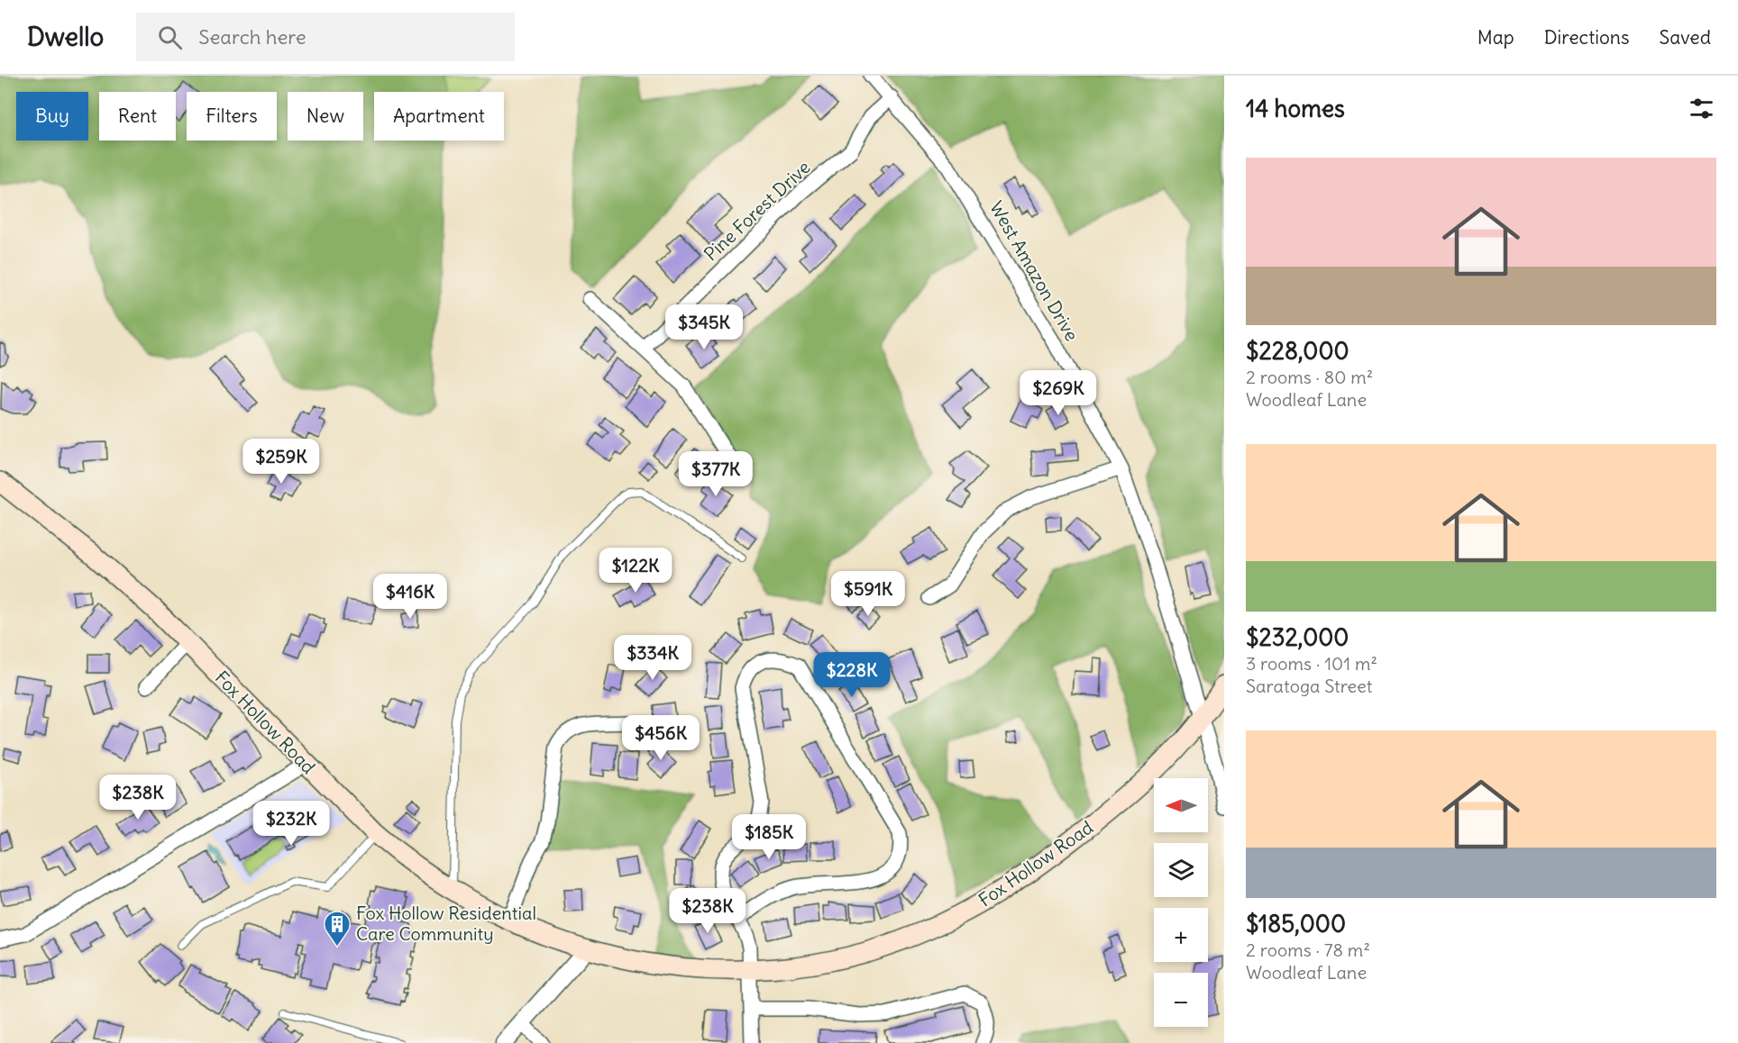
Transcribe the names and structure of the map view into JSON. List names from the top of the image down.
{
  "streets": {
    "main road": ["Fox Hollow Road"],
    "street": ["Pine Forest Drive", "West Amazon Drive"]
  },
  "crossings": [
    ["Pine Forest Drive", "West Amazon Drive"],
    ["West Amazon Drive", "Fox Hollow Road"]
  ],
  "places": {
    "building": ["Fox Hollow Residential Care Community"]
  },
  "north": "left",
  "page": {
    "header": "Dwello",
    "search": "Search here",
    "nav": ["Map", "Directions", "Saved"],
    "heading": "14 homes",
    "chip": [
      "Buy",
      "Rent",
      "Filters",
      "New",
      "Apartment"
    ],
    "list": [
      {
        "name": "$228,000",
        "note": "2 rooms · 80 m² · Woodleaf Lane"
      },
      {
        "name": "$232,000",
        "note": "3 rooms · 101 m² · Saratoga Street"
      },
      {
        "name": "$185,000",
        "note": "2 rooms · 78 m² · Woodleaf Lane"
      }
    ],
    "price": [
      "$345K",
      "$269K",
      "$259K",
      "$377K",
      "$122K",
      "$591K",
      "$416K",
      "$334K",
      "$228K",
      "$456K",
      "$238K",
      "$232K",
      "$185K",
      "$238K"
    ],
    "map_buttons": ["+", "−"]
  }
}
